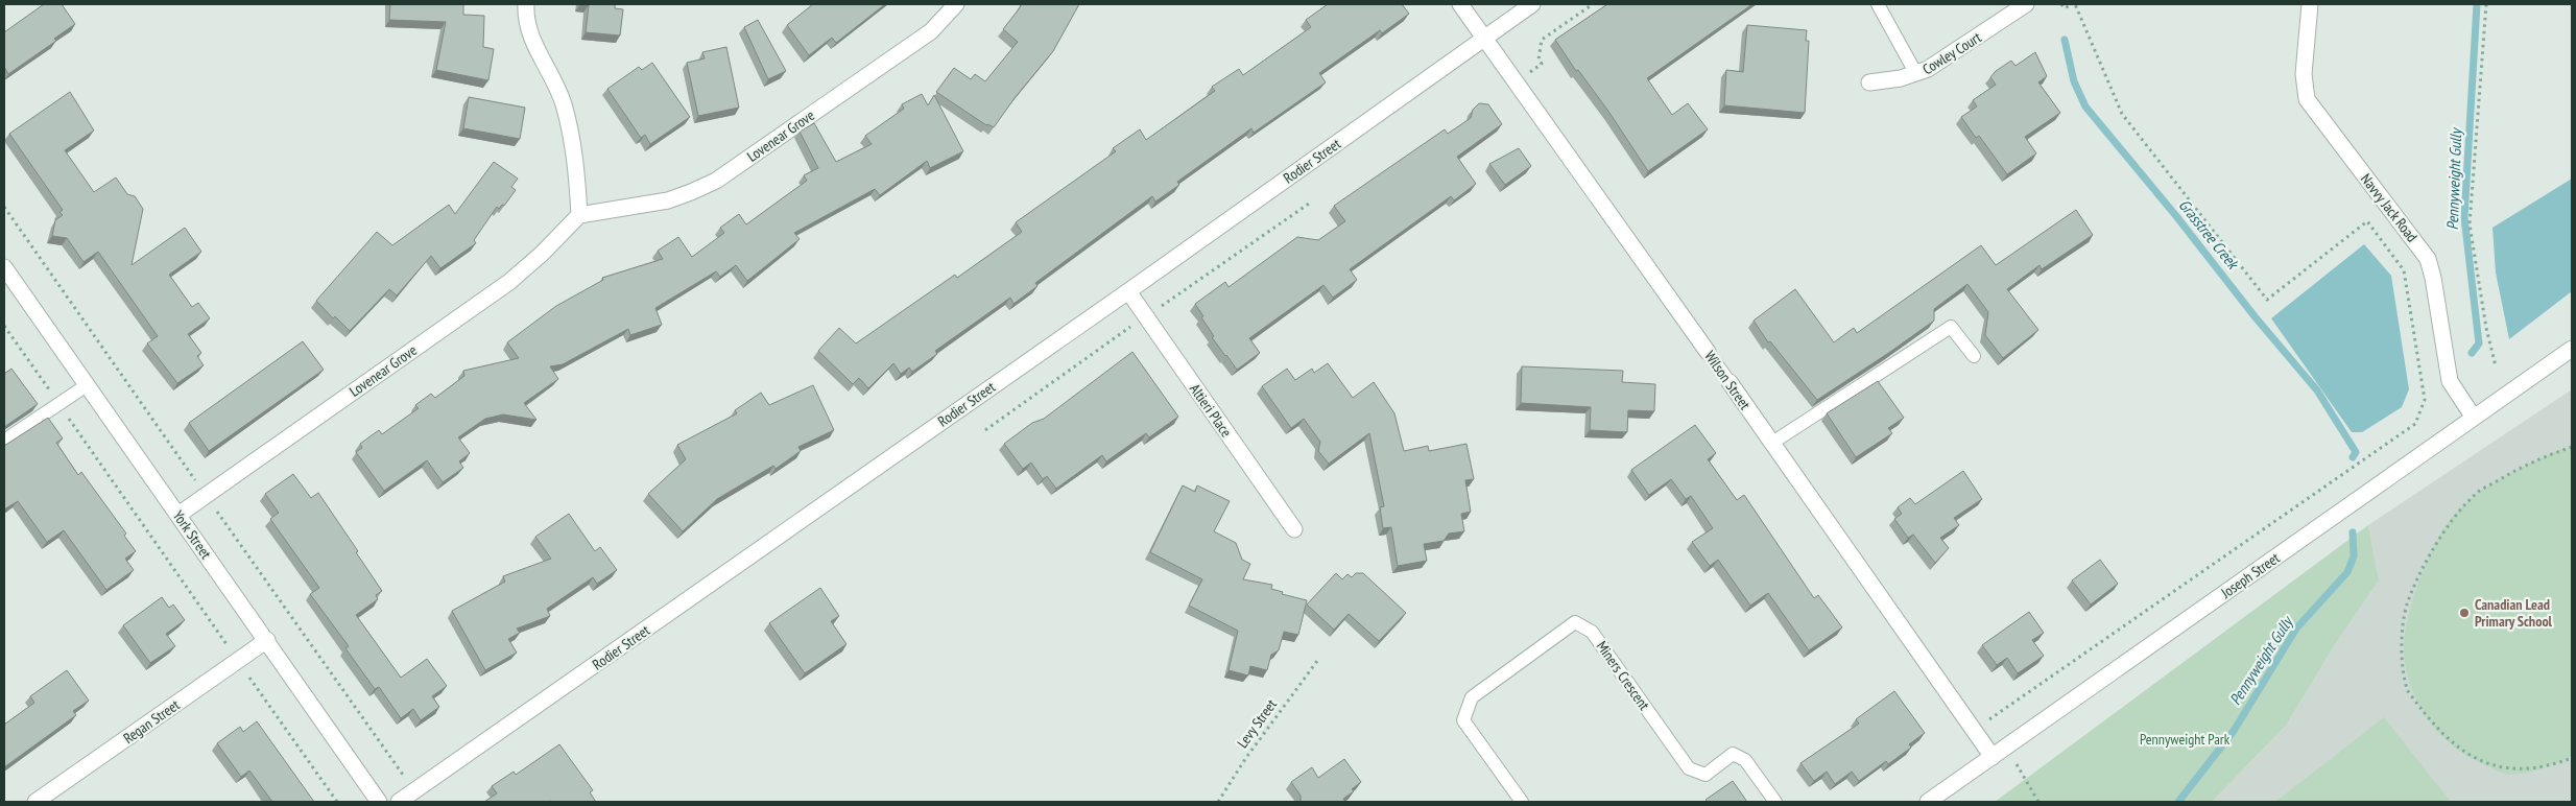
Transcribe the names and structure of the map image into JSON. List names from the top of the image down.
{
  "streets": {
    "street": [
      "Cowley Court",
      "Lovenear Grove",
      "Rodier Street",
      "Navvy Jack Road",
      "Wilson Street",
      "Altieri Place",
      "York Street",
      "Joseph Street",
      "Regan Street"
    ],
    "lane": ["Miners Crescent"],
    "path": ["Levy Street"]
  },
  "crossings": [
    ["Lovenear Grove", "York Street"],
    ["Rodier Street", "Wilson Street"],
    ["Rodier Street", "Altieri Place"],
    ["Navvy Jack Road", "Joseph Street"],
    ["Wilson Street", "Joseph Street"],
    ["York Street", "Regan Street"]
  ],
  "water": ["Pennyweight Gully", "Grasstree Creek"],
  "parks": ["Pennyweight Park"],
  "places": ["Canadian Lead Primary School"]
}
